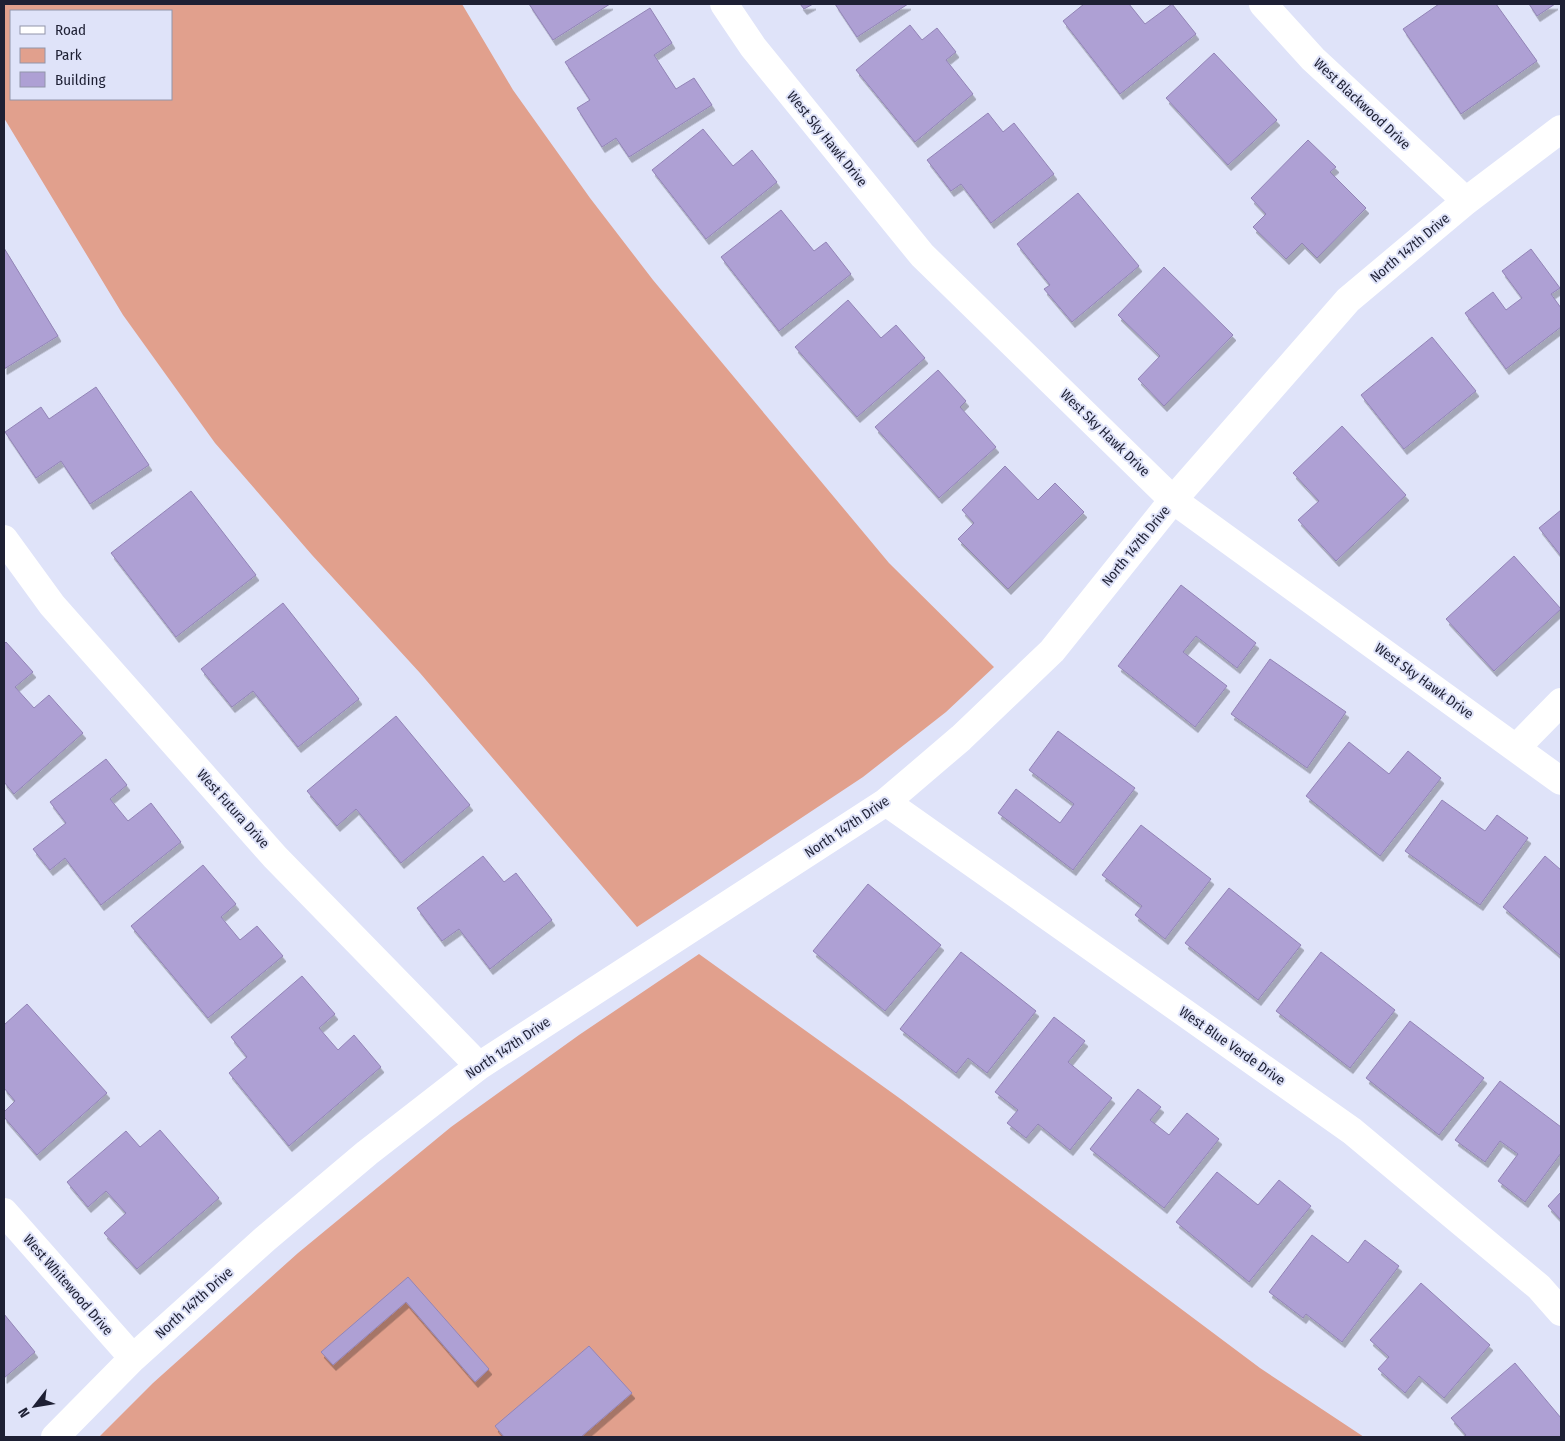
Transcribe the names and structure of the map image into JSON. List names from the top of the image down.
{
  "streets": {
    "street": [
      "West Blackwood Drive",
      "West Sky Hawk Drive",
      "North 147th Drive",
      "West Futura Drive",
      "West Blue Verde Drive",
      "West Whitewood Drive"
    ]
  },
  "crossings": [
    ["West Blackwood Drive", "North 147th Drive"],
    ["West Sky Hawk Drive", "North 147th Drive"],
    ["North 147th Drive", "West Futura Drive"],
    ["North 147th Drive", "West Blue Verde Drive"],
    ["North 147th Drive", "West Whitewood Drive"]
  ],
  "legend": ["Road", "Park", "Building"],
  "north": "bottom left"
}
